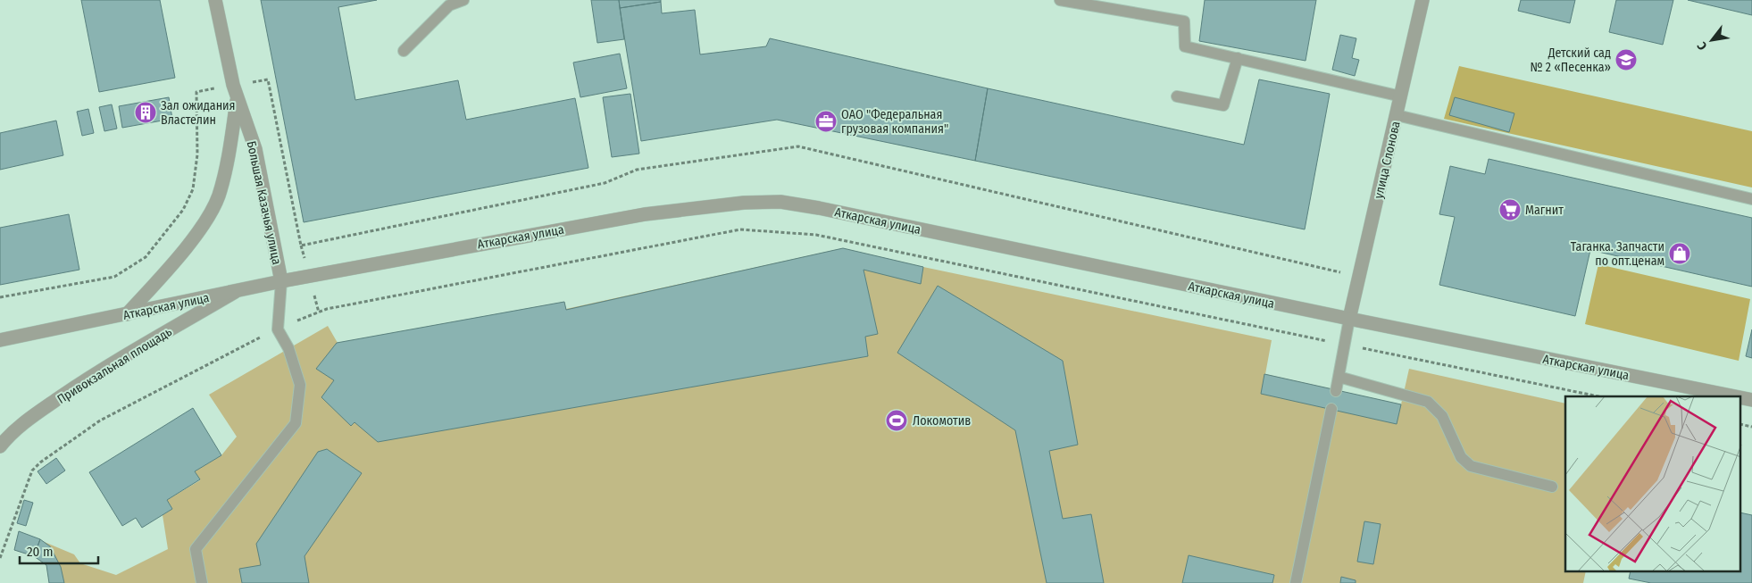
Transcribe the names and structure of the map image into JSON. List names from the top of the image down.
{
  "streets": {
    "street": [
      "улица Слонова",
      "Большая Казачья улица",
      "Аткарская улица",
      "Привокзальная площадь"
    ]
  },
  "crossings": [
    ["улица Слонова", "Аткарская улица"],
    ["Большая Казачья улица", "Аткарская улица"],
    ["Аткарская улица", "Привокзальная площадь"]
  ],
  "places": {
    "school or university": ["Детский сад № 2 «Песенка»"],
    "building": ["Зал ожидания Властелин"],
    "office": ["ОАО \"Федеральная грузовая компания\""],
    "supermarket": ["Магнит"],
    "shop": ["Таганка. Запчасти по опт.ценам"],
    "sports": ["Локомотив"]
  },
  "scale_bar": "20 m",
  "north": "bottom left"
}
